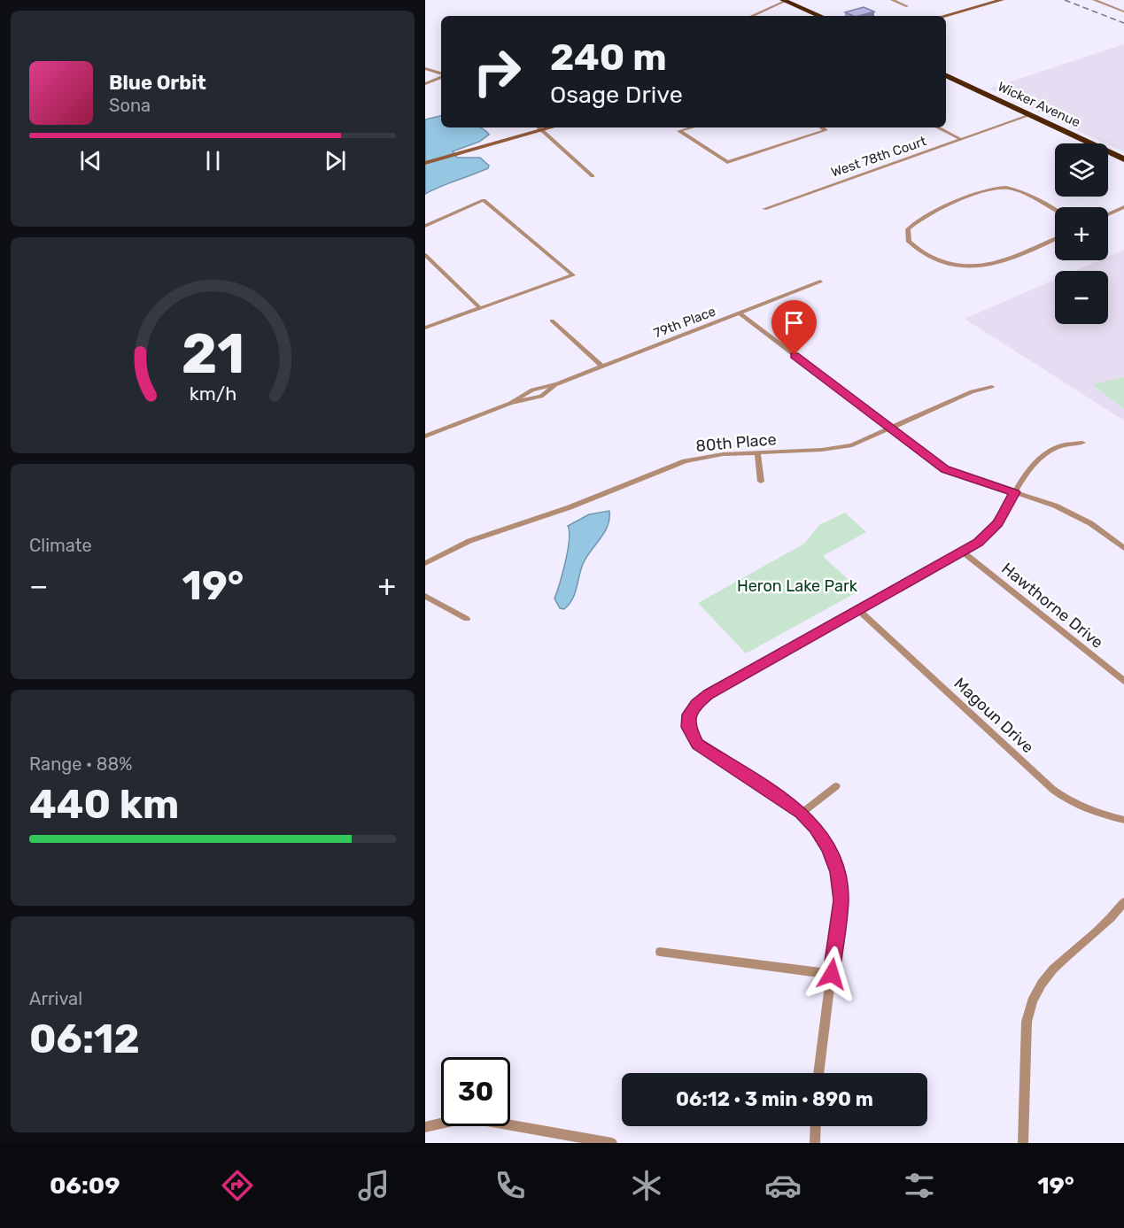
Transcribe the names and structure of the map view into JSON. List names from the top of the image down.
{
  "streets": {
    "highway": ["Wicker Avenue"],
    "street": [
      "West 78th Court",
      "79th Place",
      "80th Place",
      "Hawthorne Drive",
      "Magoun Drive"
    ]
  },
  "crossings": [
    ["Wicker Avenue", "West 78th Court"]
  ],
  "parks": ["Heron Lake Park"],
  "page": {
    "turn": ["240 m", "Osage Drive"],
    "song": ["Blue Orbit", "Sona"],
    "map_buttons": ["+", "−"],
    "tile": [
      "Climate",
      ["Range · 88%", "440 km"],
      ["Arrival", "06:12"]
    ],
    "heat": ["−", "19°", "+"],
    "limit": "30",
    "trip": "06:12 · 3 min · 890 m",
    "tabs": ["06:09", "19°"],
    "gauge": ["21", "km/h"]
  }
}
